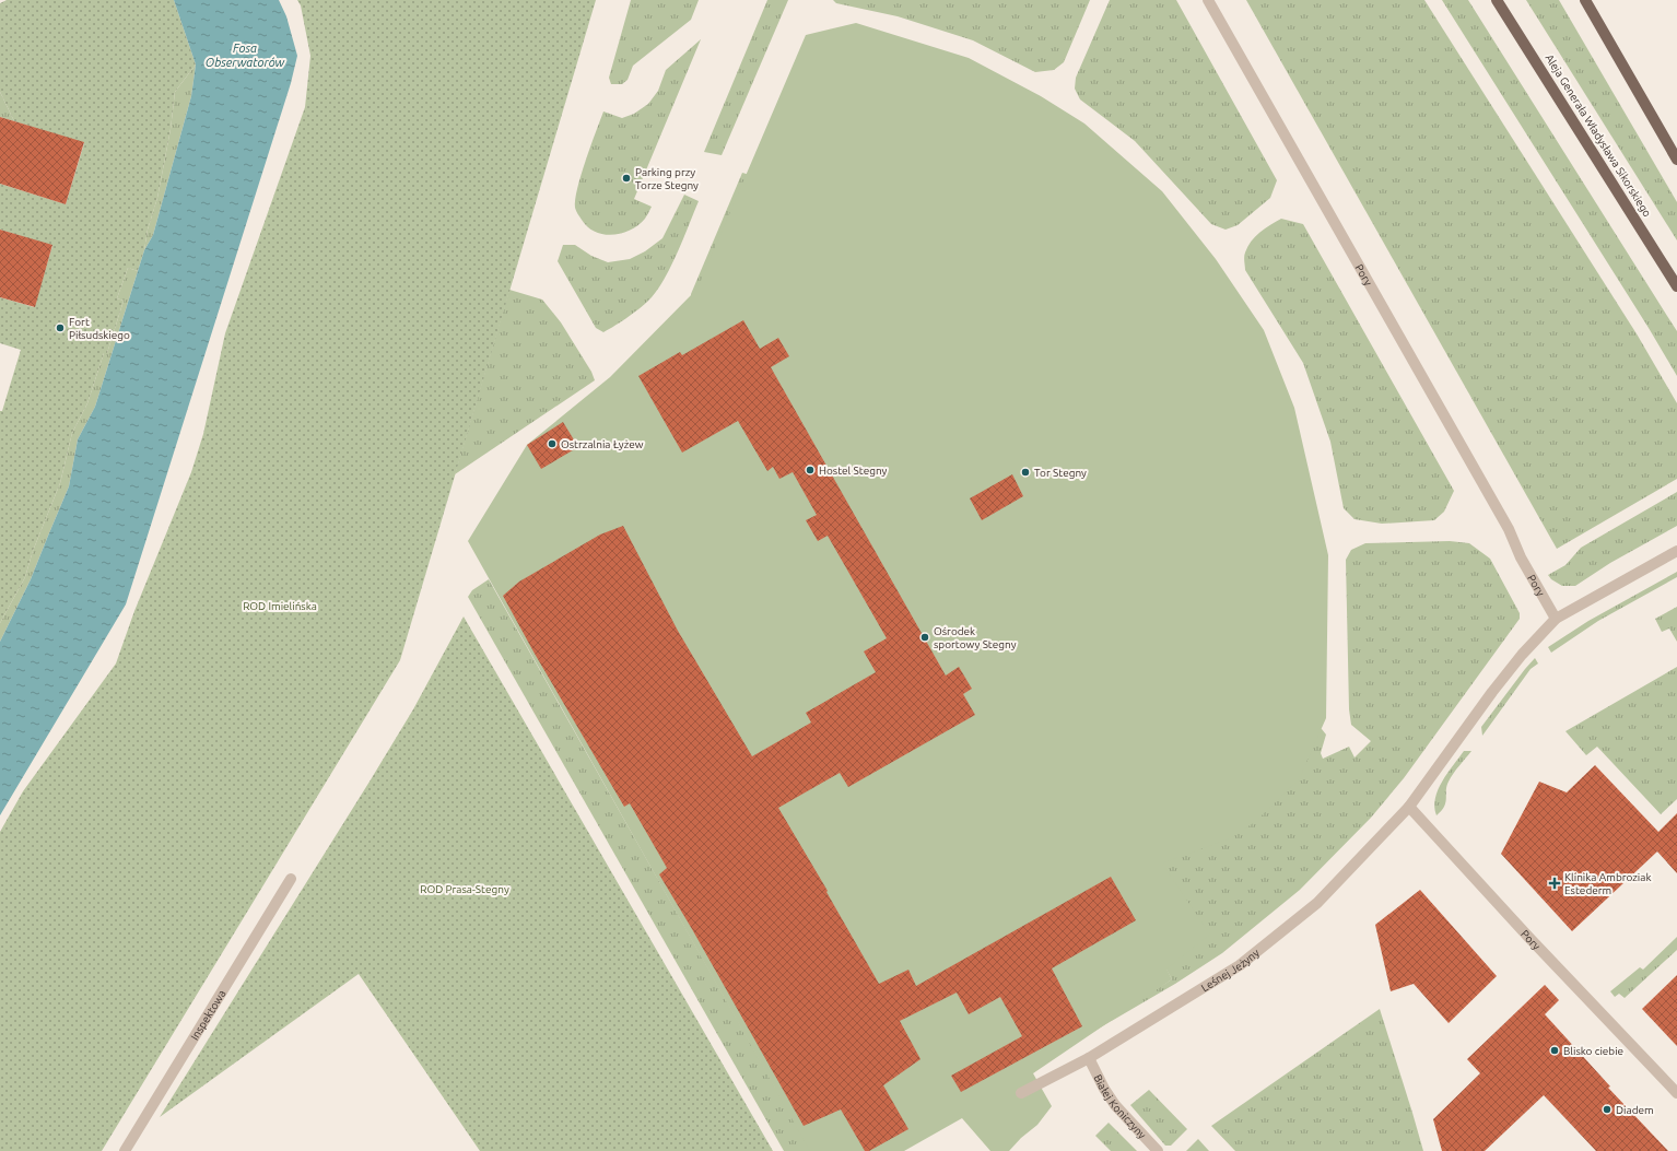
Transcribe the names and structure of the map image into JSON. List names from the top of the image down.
{
  "streets": {
    "main road": ["Aleja Generała Władysława Sikorskiego"],
    "street": [
      "Pory",
      "Leśnej Jeżyny",
      "Inspektowa",
      "Białej Koniczyny"
    ]
  },
  "crossings": [
    ["Pory", "Leśnej Jeżyny"],
    ["Leśnej Jeżyny", "Białej Koniczyny"]
  ],
  "water": ["Fosa Obserwatorów"],
  "parks": ["ROD Imielińska", "ROD Prasa-Stegny"],
  "places": {
    "other": [
      "Parking przy Torze Stegny",
      "Fort Piłsudskiego",
      "Ostrzalnia Łyżew",
      "Hostel Stegny",
      "Tor Stegny",
      "Ośrodek sportowy Stegny",
      "Blisko ciebie",
      "Diadem"
    ],
    "health": ["Klinika Ambroziak Estederm"]
  }
}
